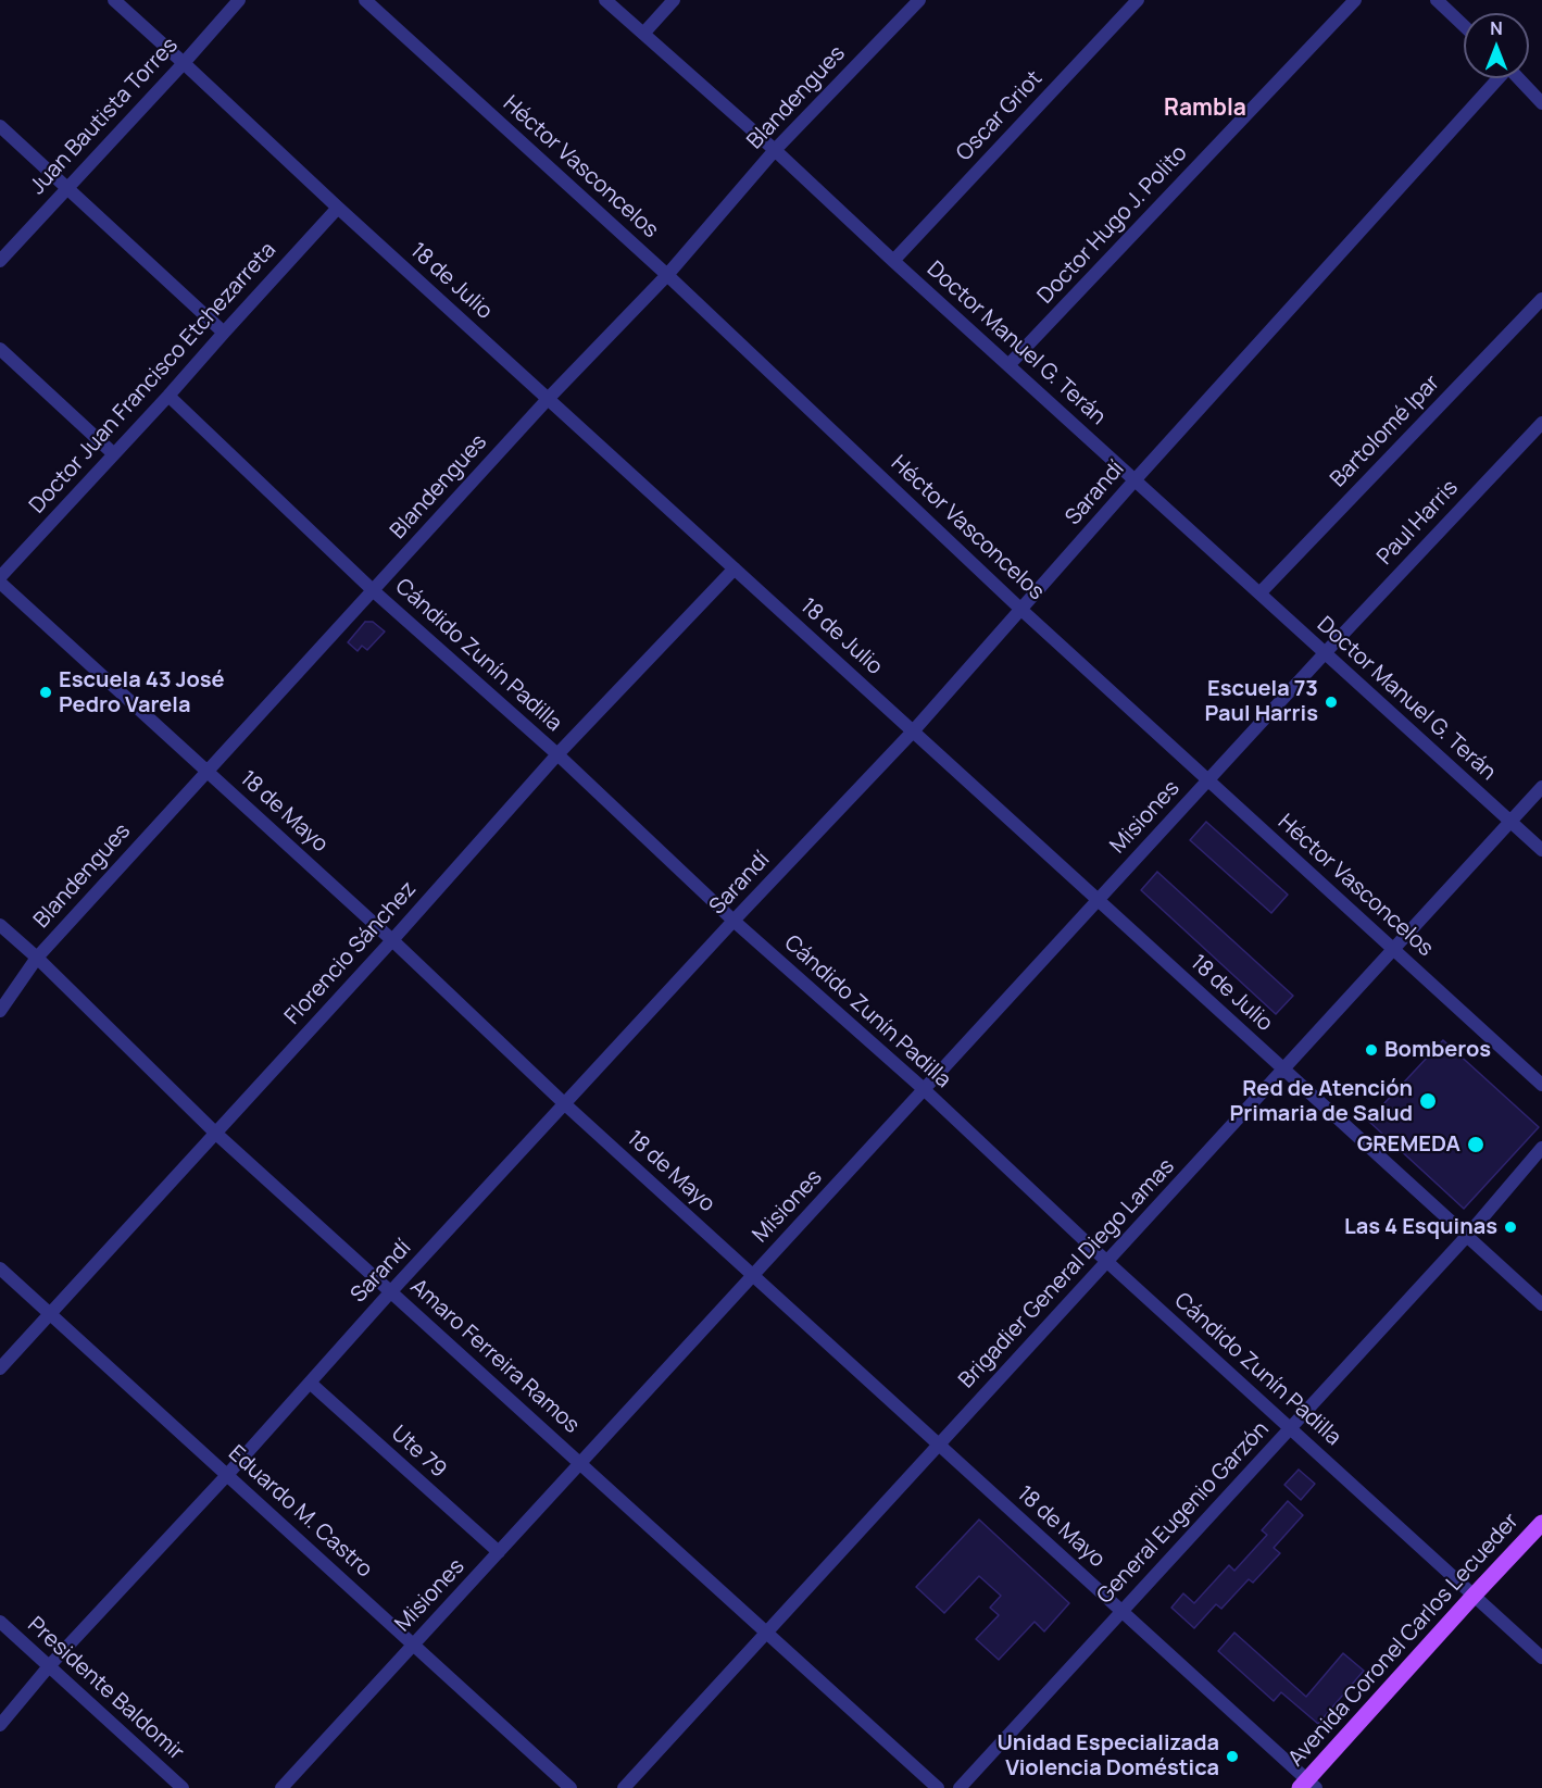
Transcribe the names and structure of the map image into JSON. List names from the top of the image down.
{
  "streets": {
    "main road": ["Avenida Coronel Carlos Lecueder"],
    "street": [
      "Blandengues",
      "Juan Bautista Torres",
      "Oscar Griot",
      "Héctor Vasconcelos",
      "Doctor Hugo J. Polito",
      "18 de Julio",
      "Doctor Manuel G. Terán",
      "Doctor Juan Francisco Etchezarreta",
      "Bartolomé Ipar",
      "Sarandí",
      "Paul Harris",
      "Cándido Zunín Padilla",
      "18 de Mayo",
      "Misiones",
      "Florencio Sánchez",
      "Brigadier General Diego Lamas",
      "Amaro Ferreira Ramos",
      "Ute 79",
      "Eduardo M. Castro",
      "General Eugenio Garzón",
      "Presidente Baldomir"
    ]
  },
  "crossings": [
    ["Blandengues", "Héctor Vasconcelos"],
    ["Blandengues", "18 de Julio"],
    ["Blandengues", "Doctor Manuel G. Terán"],
    ["Blandengues", "Cándido Zunín Padilla"],
    ["Blandengues", "18 de Mayo"],
    ["Blandengues", "Amaro Ferreira Ramos"],
    ["Juan Bautista Torres", "18 de Julio"],
    ["Oscar Griot", "Doctor Manuel G. Terán"],
    ["Héctor Vasconcelos", "Sarandí"],
    ["Héctor Vasconcelos", "Misiones"],
    ["Héctor Vasconcelos", "Brigadier General Diego Lamas"],
    ["Doctor Hugo J. Polito", "Doctor Manuel G. Terán"],
    ["18 de Julio", "Doctor Juan Francisco Etchezarreta"],
    ["18 de Julio", "Sarandí"],
    ["18 de Julio", "Misiones"],
    ["18 de Julio", "Florencio Sánchez"],
    ["18 de Julio", "Brigadier General Diego Lamas"],
    ["18 de Julio", "General Eugenio Garzón"],
    ["Doctor Manuel G. Terán", "Bartolomé Ipar"],
    ["Doctor Manuel G. Terán", "Sarandí"],
    ["Doctor Manuel G. Terán", "Paul Harris"],
    ["Doctor Manuel G. Terán", "Misiones"],
    ["Doctor Manuel G. Terán", "Brigadier General Diego Lamas"],
    ["Doctor Juan Francisco Etchezarreta", "Cándido Zunín Padilla"],
    ["Sarandí", "Cándido Zunín Padilla"],
    ["Sarandí", "18 de Mayo"],
    ["Sarandí", "Amaro Ferreira Ramos"],
    ["Sarandí", "Ute 79"],
    ["Sarandí", "Eduardo M. Castro"],
    ["Sarandí", "Presidente Baldomir"],
    ["Paul Harris", "Misiones"],
    ["Cándido Zunín Padilla", "Misiones"],
    ["Cándido Zunín Padilla", "Florencio Sánchez"],
    ["Cándido Zunín Padilla", "Brigadier General Diego Lamas"],
    ["Cándido Zunín Padilla", "General Eugenio Garzón"],
    ["Cándido Zunín Padilla", "Avenida Coronel Carlos Lecueder"],
    ["18 de Mayo", "Misiones"],
    ["18 de Mayo", "Florencio Sánchez"],
    ["18 de Mayo", "Brigadier General Diego Lamas"],
    ["18 de Mayo", "General Eugenio Garzón"],
    ["18 de Mayo", "Avenida Coronel Carlos Lecueder"],
    ["Misiones", "Amaro Ferreira Ramos"],
    ["Misiones", "Ute 79"],
    ["Misiones", "Eduardo M. Castro"],
    ["Florencio Sánchez", "Amaro Ferreira Ramos"],
    ["Florencio Sánchez", "Eduardo M. Castro"],
    ["Brigadier General Diego Lamas", "Amaro Ferreira Ramos"]
  ],
  "districts": ["Rambla"],
  "places": [
    "Escuela 43 José Pedro Varela",
    "Escuela 73 Paul Harris",
    "Bomberos",
    "Red de Atención Primaria de Salud",
    "GREMEDA",
    "Las 4 Esquinas",
    "Unidad Especializada Violencia Doméstica"
  ],
  "north": "top"
}
